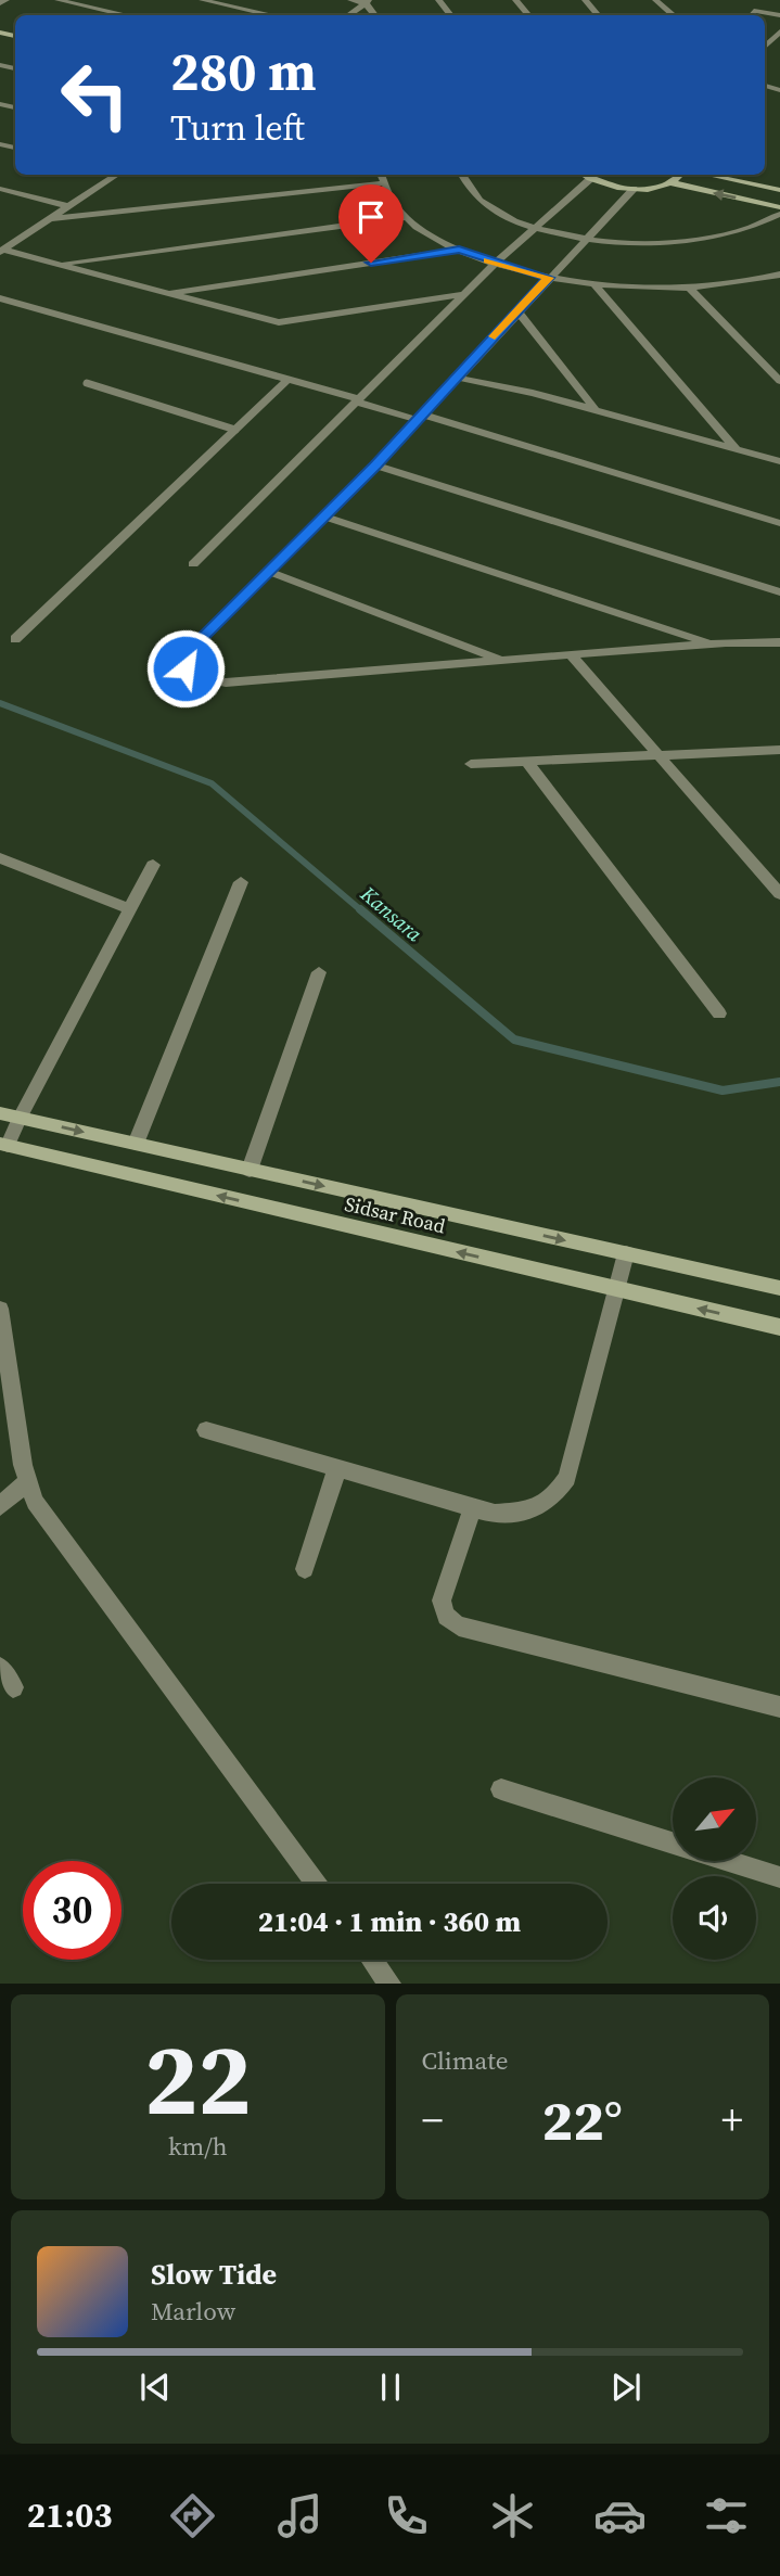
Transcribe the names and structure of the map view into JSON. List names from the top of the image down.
{
  "streets": {
    "main road": ["Sidsar Road"]
  },
  "water": ["Kansara"],
  "north": "top right",
  "page": {
    "turn": ["280 m", "Turn left"],
    "limit": "30",
    "trip": "21:04 · 1 min · 360 m",
    "tile": [
      ["22", "km/h"],
      "Climate"
    ],
    "heat": ["−", "22°", "+"],
    "song": ["Slow Tide", "Marlow"],
    "tabs": "21:03"
  }
}
